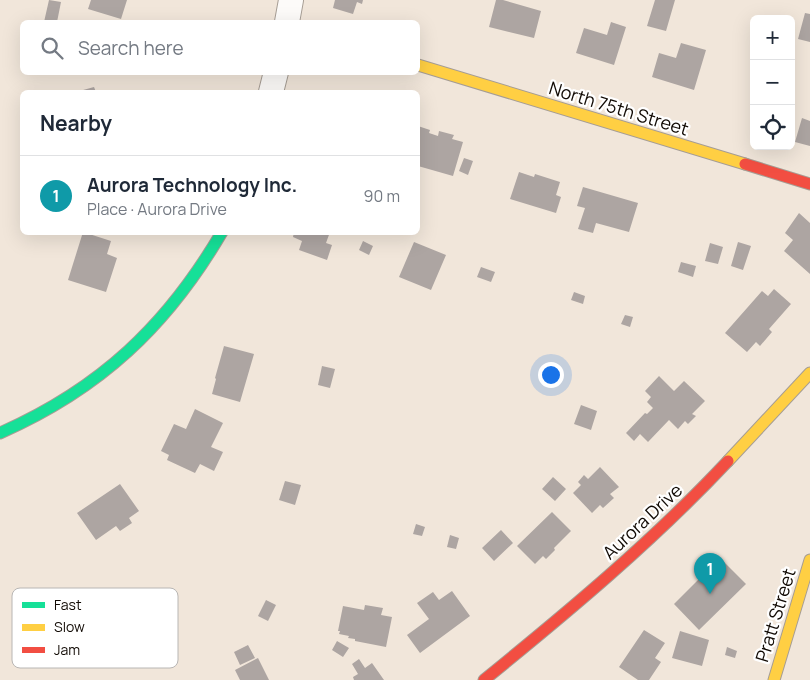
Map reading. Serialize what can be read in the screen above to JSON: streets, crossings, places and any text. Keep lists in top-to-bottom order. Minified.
{"streets":{"street":["North 75th Street","Aurora Drive","Pratt Street"]},"legend":["Fast","Slow","Jam"],"page":{"map_buttons":["+","−"],"search":"Search here","heading":"Nearby","list":[{"mark":"1","name":"Aurora Technology Inc.","note":"Place · Aurora Drive","value":"90 m"}],"pins":"1"}}
